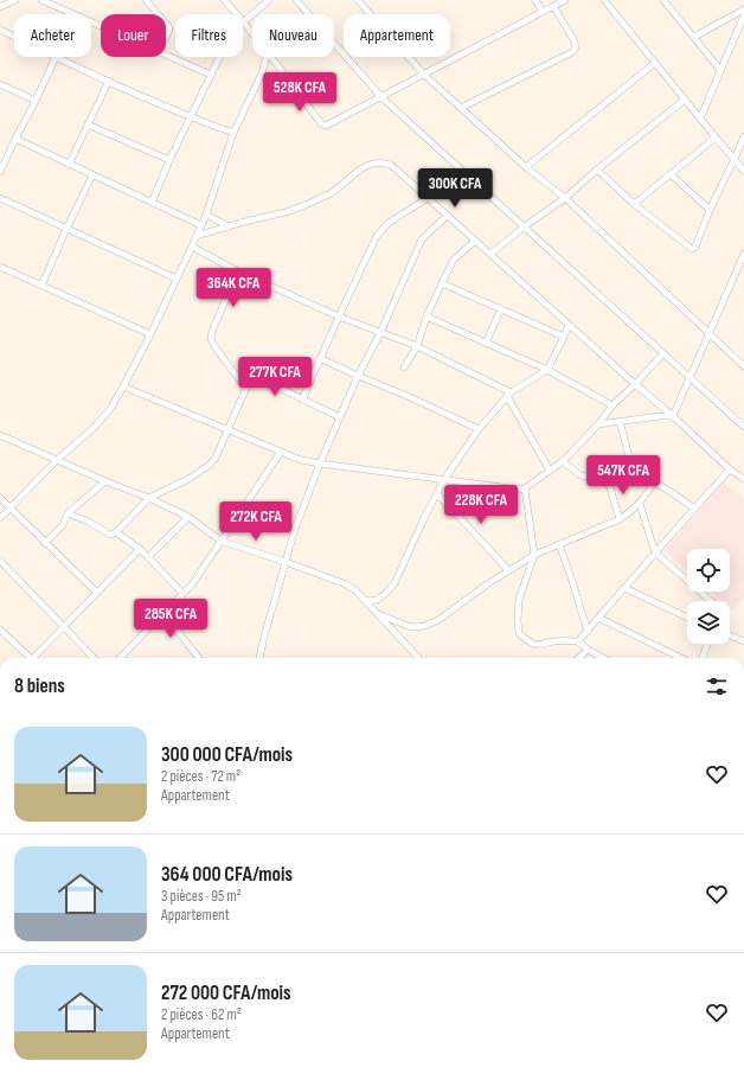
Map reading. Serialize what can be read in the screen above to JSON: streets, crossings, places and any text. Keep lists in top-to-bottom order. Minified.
{"page":{"chip":["Acheter","Louer","Filtres","Nouveau","Appartement"],"price":["528K CFA","300K CFA","364K CFA","277K CFA","547K CFA","228K CFA","272K CFA","285K CFA"],"heading":"8 biens","list":[{"name":"300 000 CFA/mois","note":"2 pièces · 72 m² · Appartement"},{"name":"364 000 CFA/mois","note":"3 pièces · 95 m² · Appartement"},{"name":"272 000 CFA/mois","note":"2 pièces · 62 m² · Appartement"}]}}
